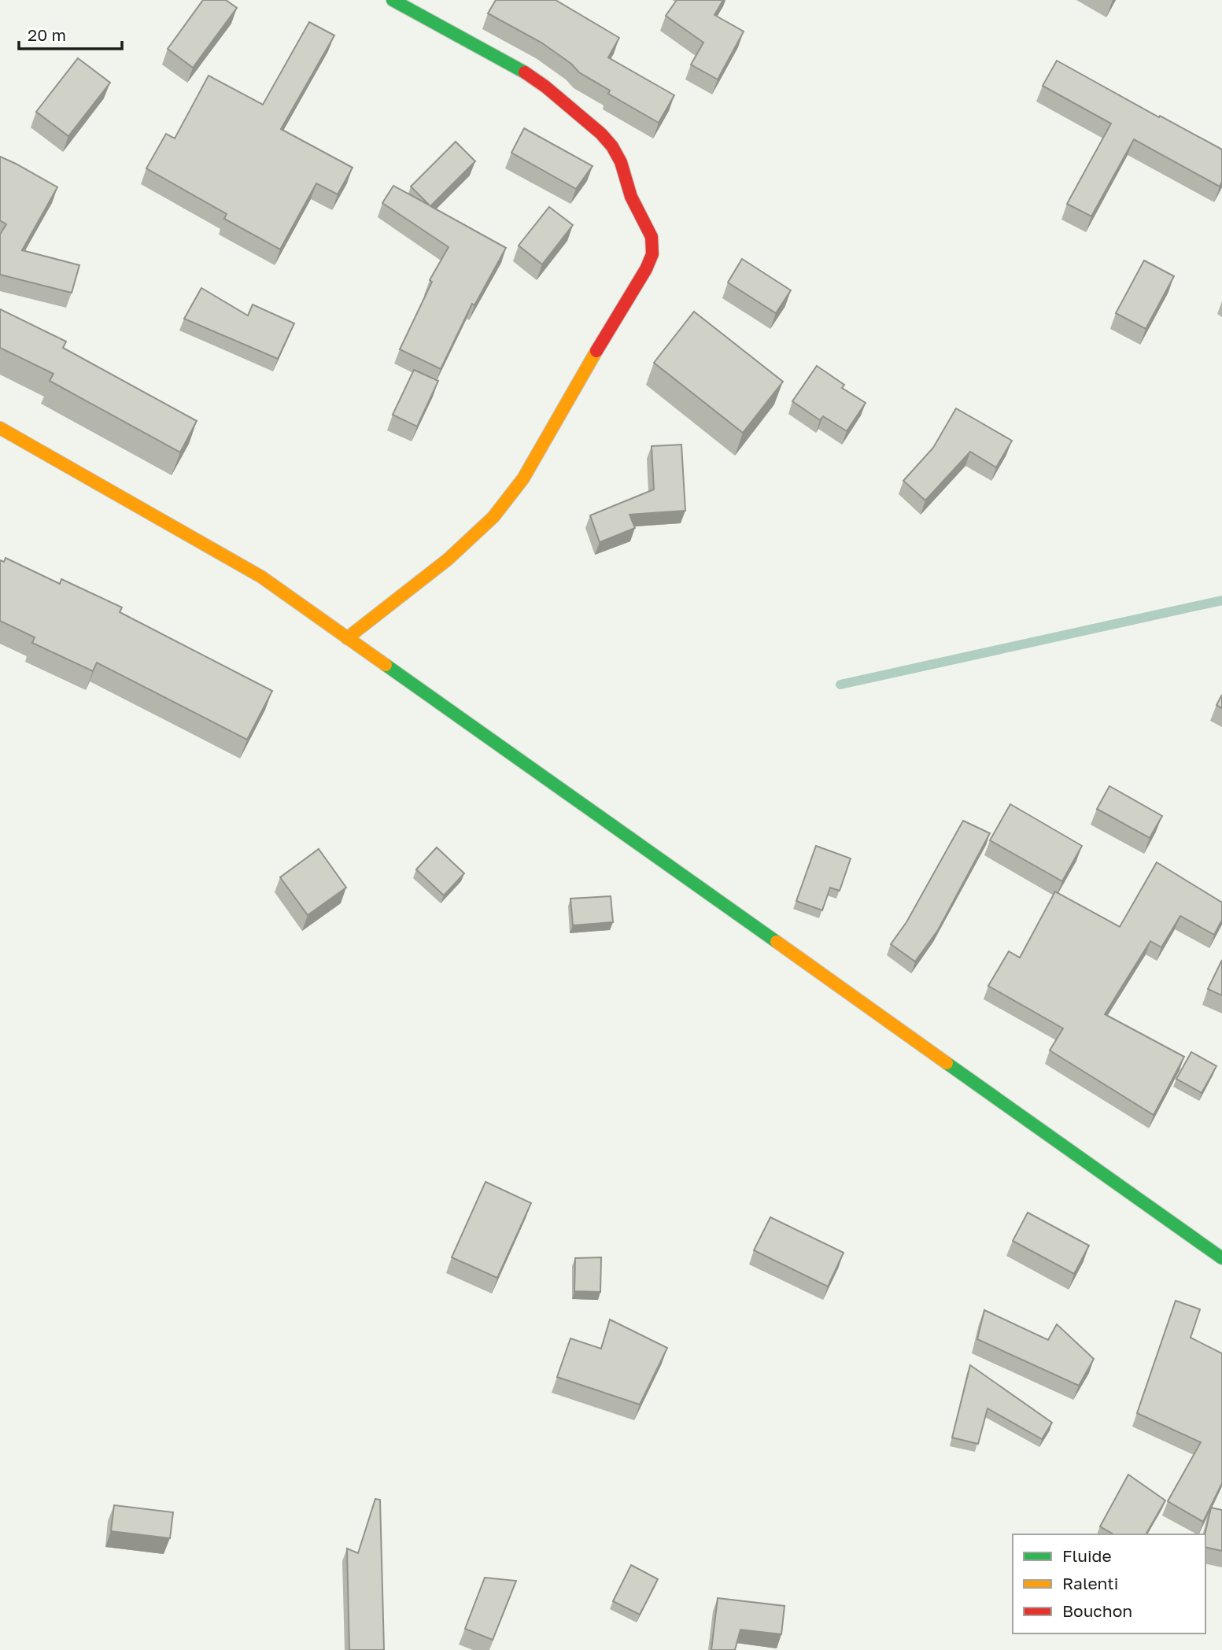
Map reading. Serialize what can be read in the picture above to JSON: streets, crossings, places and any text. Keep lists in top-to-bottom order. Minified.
{"legend":["Fluide","Ralenti","Bouchon"],"scale_bar":"20 m"}
